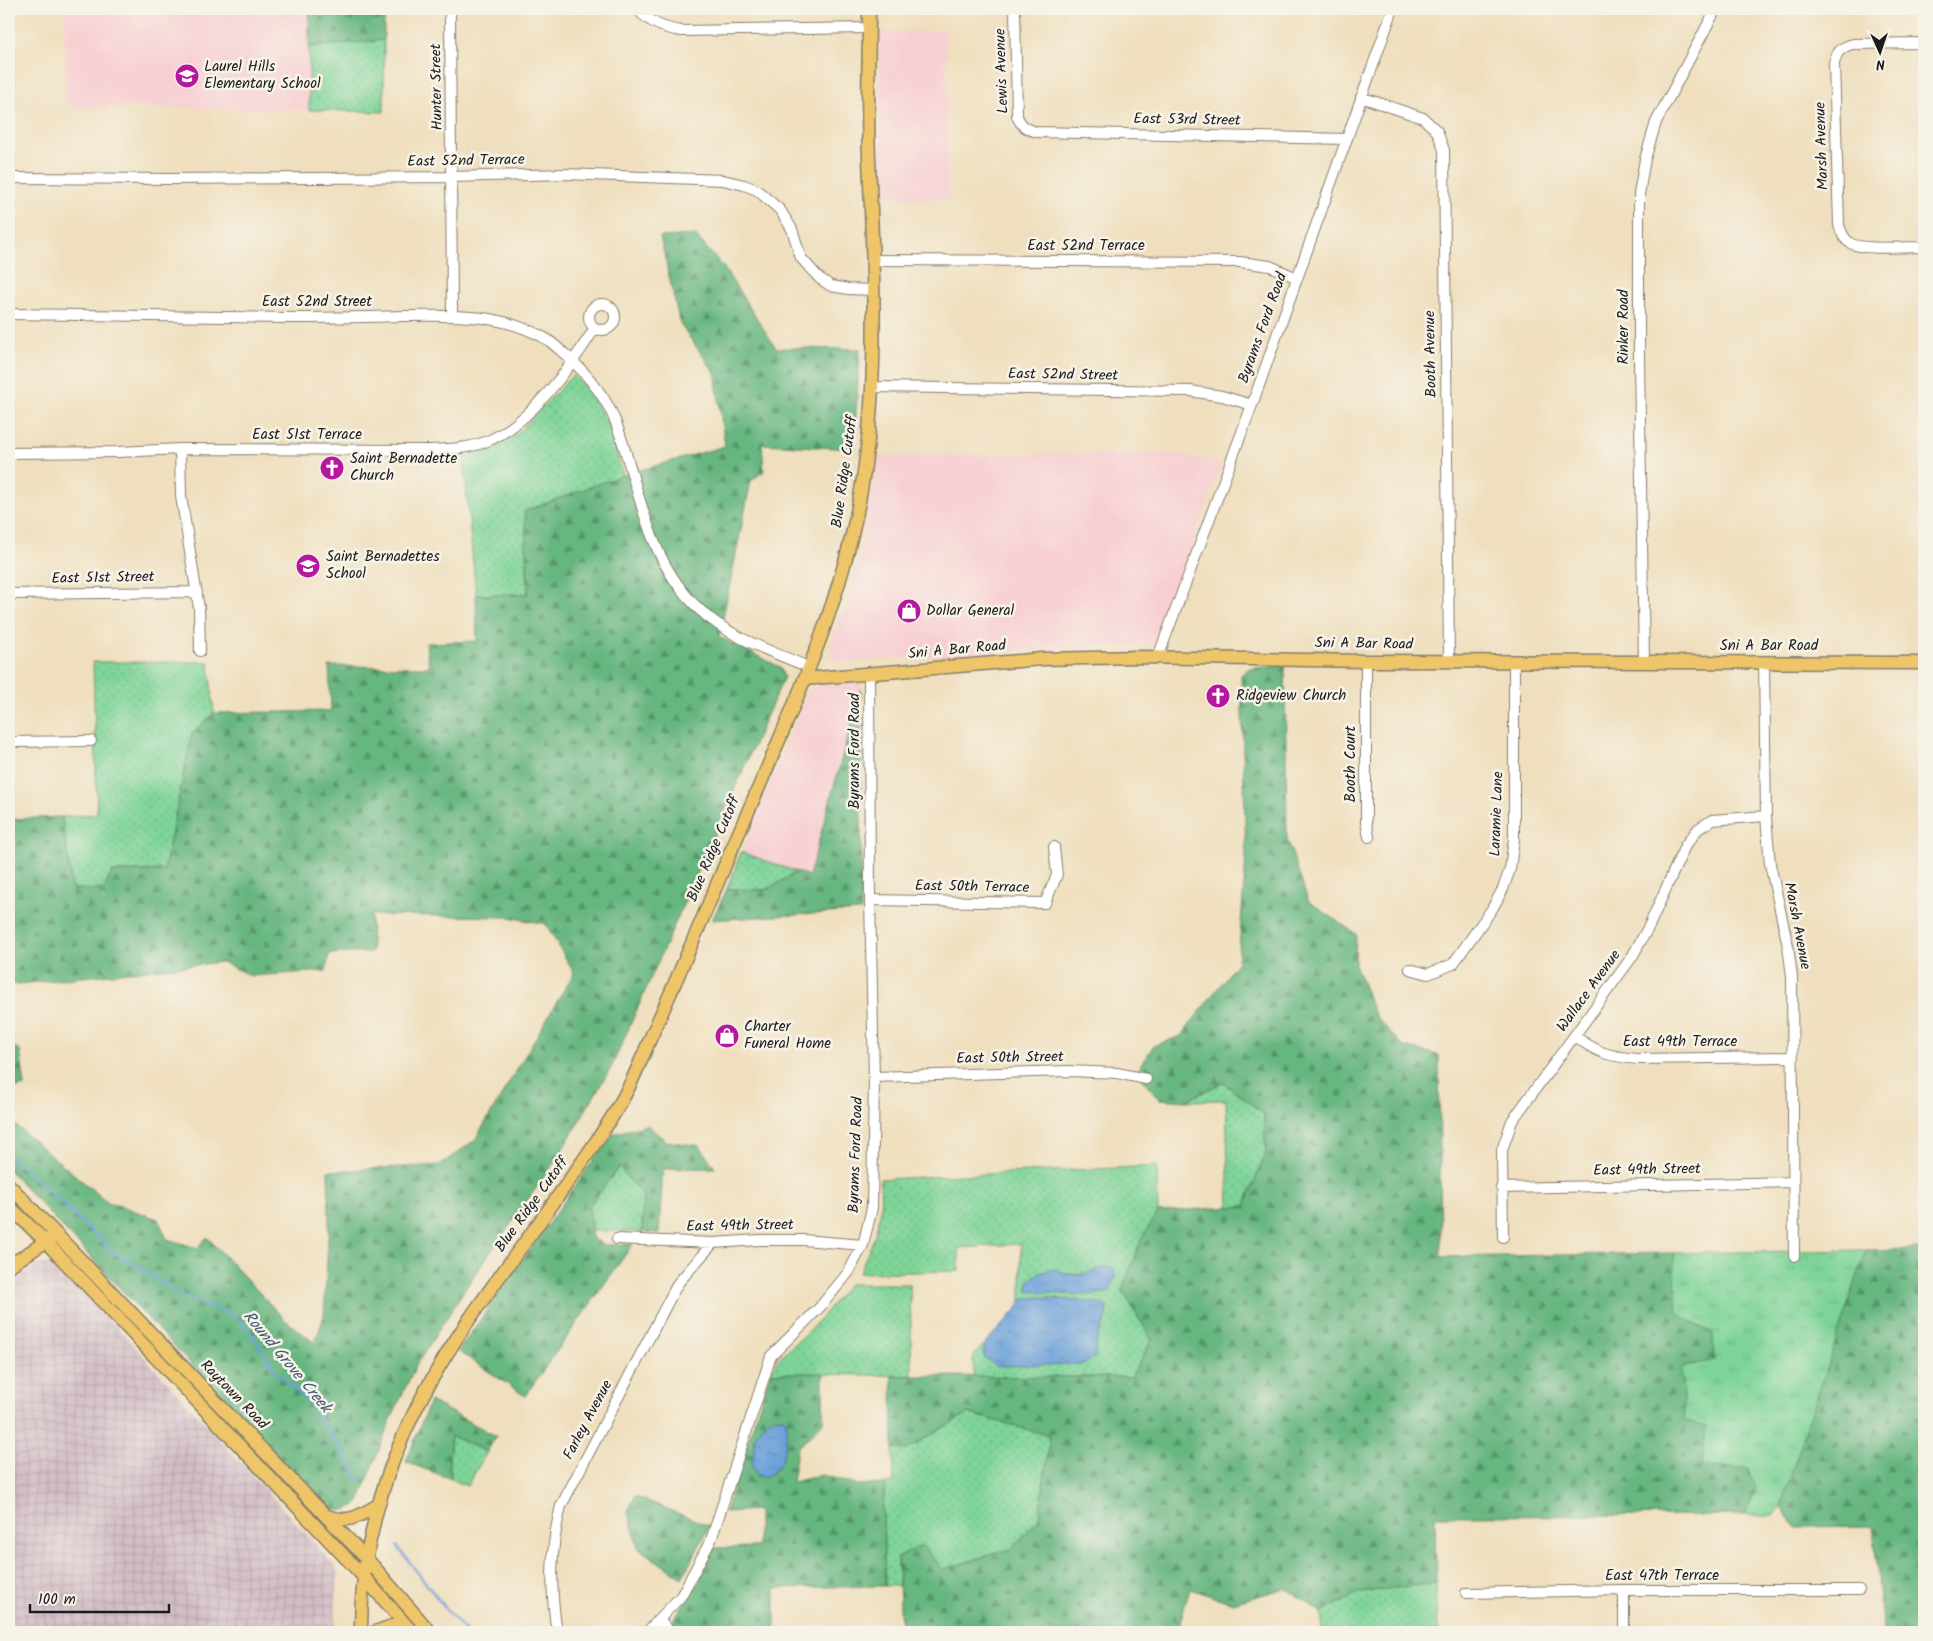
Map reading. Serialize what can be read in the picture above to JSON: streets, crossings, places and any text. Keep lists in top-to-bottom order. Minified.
{"streets":{"main road":["Blue Ridge Cutoff","Sni A Bar Road","Raytown Road"],"street":["Lewis Avenue","Hunter Street","East 53rd Street","Marsh Avenue","East 52nd Terrace","East 52nd Street","Rinker Road","Byrams Ford Road","Booth Avenue","East 51st Terrace","East 51st Street","Booth Court","Laramie Lane","East 50th Terrace","Wallace Avenue","East 49th Terrace","East 50th Street","East 49th Street","Farley Avenue","East 47th Terrace"]},"crossings":[["Lewis Avenue","East 53rd Street"],["Hunter Street","East 52nd Terrace"],["Hunter Street","East 52nd Street"],["East 53rd Street","Byrams Ford Road"],["Marsh Avenue","Sni A Bar Road"],["Marsh Avenue","Wallace Avenue"],["Marsh Avenue","East 49th Terrace"],["Marsh Avenue","East 49th Street"],["East 52nd Terrace","Byrams Ford Road"],["East 52nd Terrace","Blue Ridge Cutoff"],["East 52nd Street","Byrams Ford Road"],["East 52nd Street","East 51st Terrace"],["East 52nd Street","Blue Ridge Cutoff"],["East 52nd Street","Sni A Bar Road"],["Rinker Road","Sni A Bar Road"],["Byrams Ford Road","Booth Avenue"],["Byrams Ford Road","Sni A Bar Road"],["Byrams Ford Road","East 50th Terrace"],["Byrams Ford Road","East 50th Street"],["Byrams Ford Road","East 49th Street"],["Booth Avenue","Sni A Bar Road"],["East 51st Terrace","Sni A Bar Road"],["Blue Ridge Cutoff","Sni A Bar Road"],["Blue Ridge Cutoff","Raytown Road"],["Sni A Bar Road","Booth Court"],["Sni A Bar Road","Laramie Lane"],["Wallace Avenue","East 49th Terrace"],["Wallace Avenue","East 49th Street"],["East 49th Street","Farley Avenue"]],"water":["Round Grove Creek"],"places":{"school or university":["Laurel Hills Elementary School","Saint Bernadettes School"],"church":["Saint Bernadette Church","Ridgeview Church"],"shop":["Dollar General","Charter Funeral Home"]},"scale_bar":"100 m","north":"bottom"}
